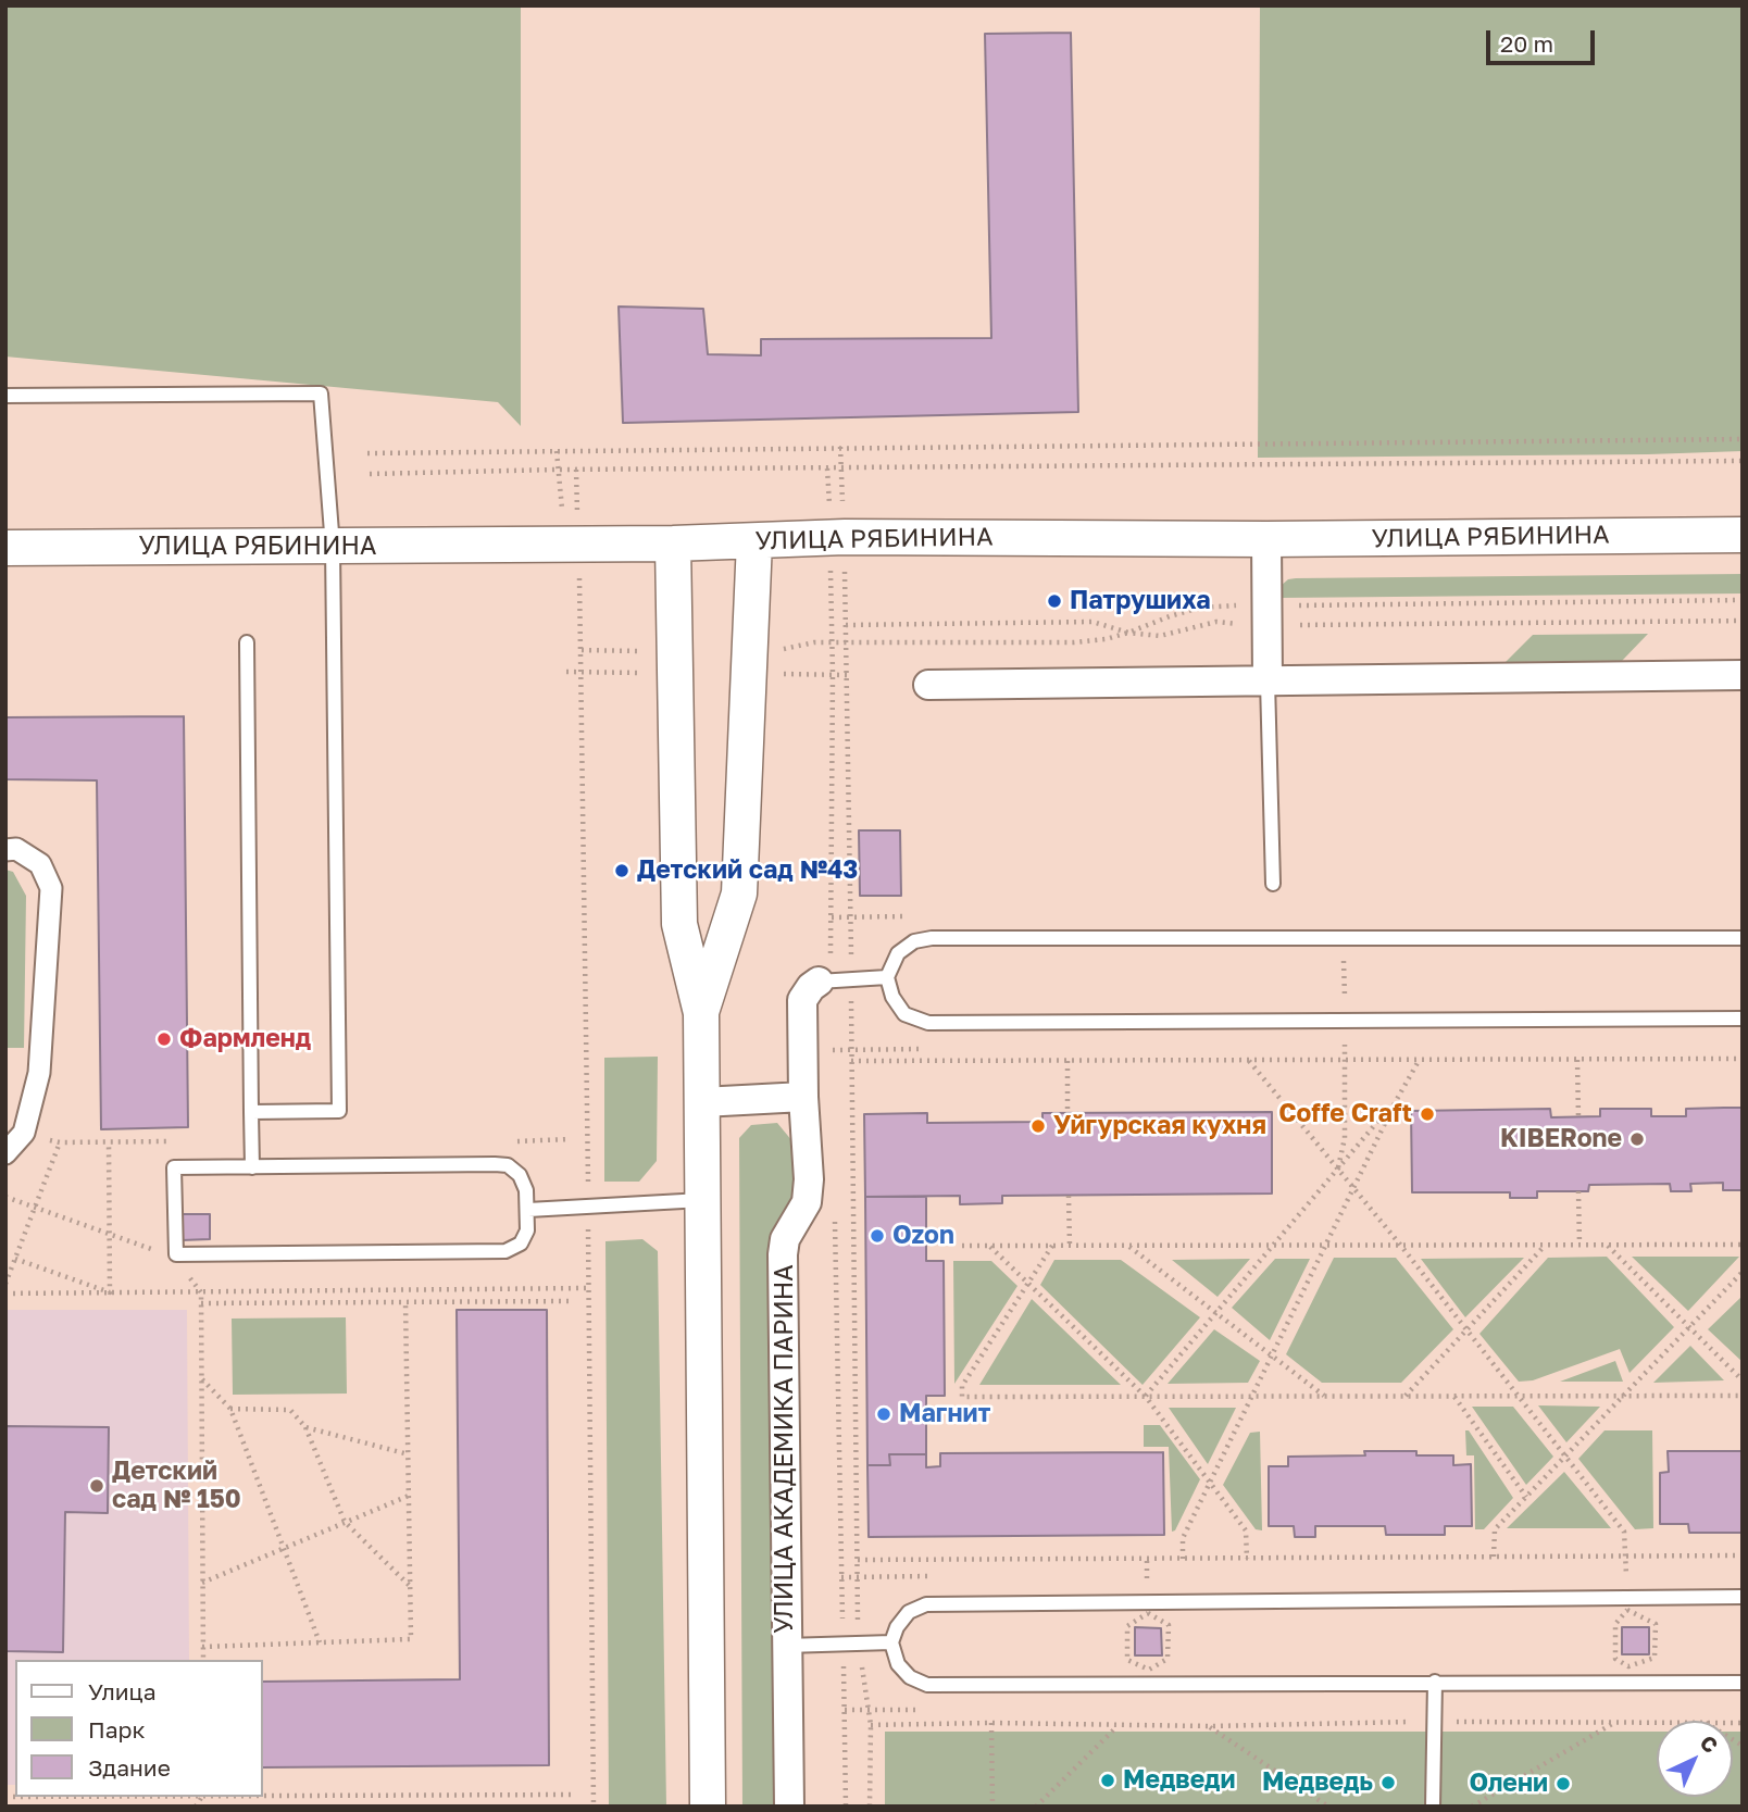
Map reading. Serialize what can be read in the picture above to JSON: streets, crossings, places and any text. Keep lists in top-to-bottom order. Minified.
{"streets":{"street":["УЛИЦА РЯБИНИНА","УЛИЦА АКАДЕМИКА ПАРИНА"]},"places":["Патрушиха","Детский сад №43","Фармленд","Coffe Craft","Уйгурская кухня","KIBERone","Ozon","Магнит","Детский сад № 150","Медведи","Медведь","Олени"],"legend":["Улица","Парк","Здание"],"scale_bar":"20 m","north":"top right"}
